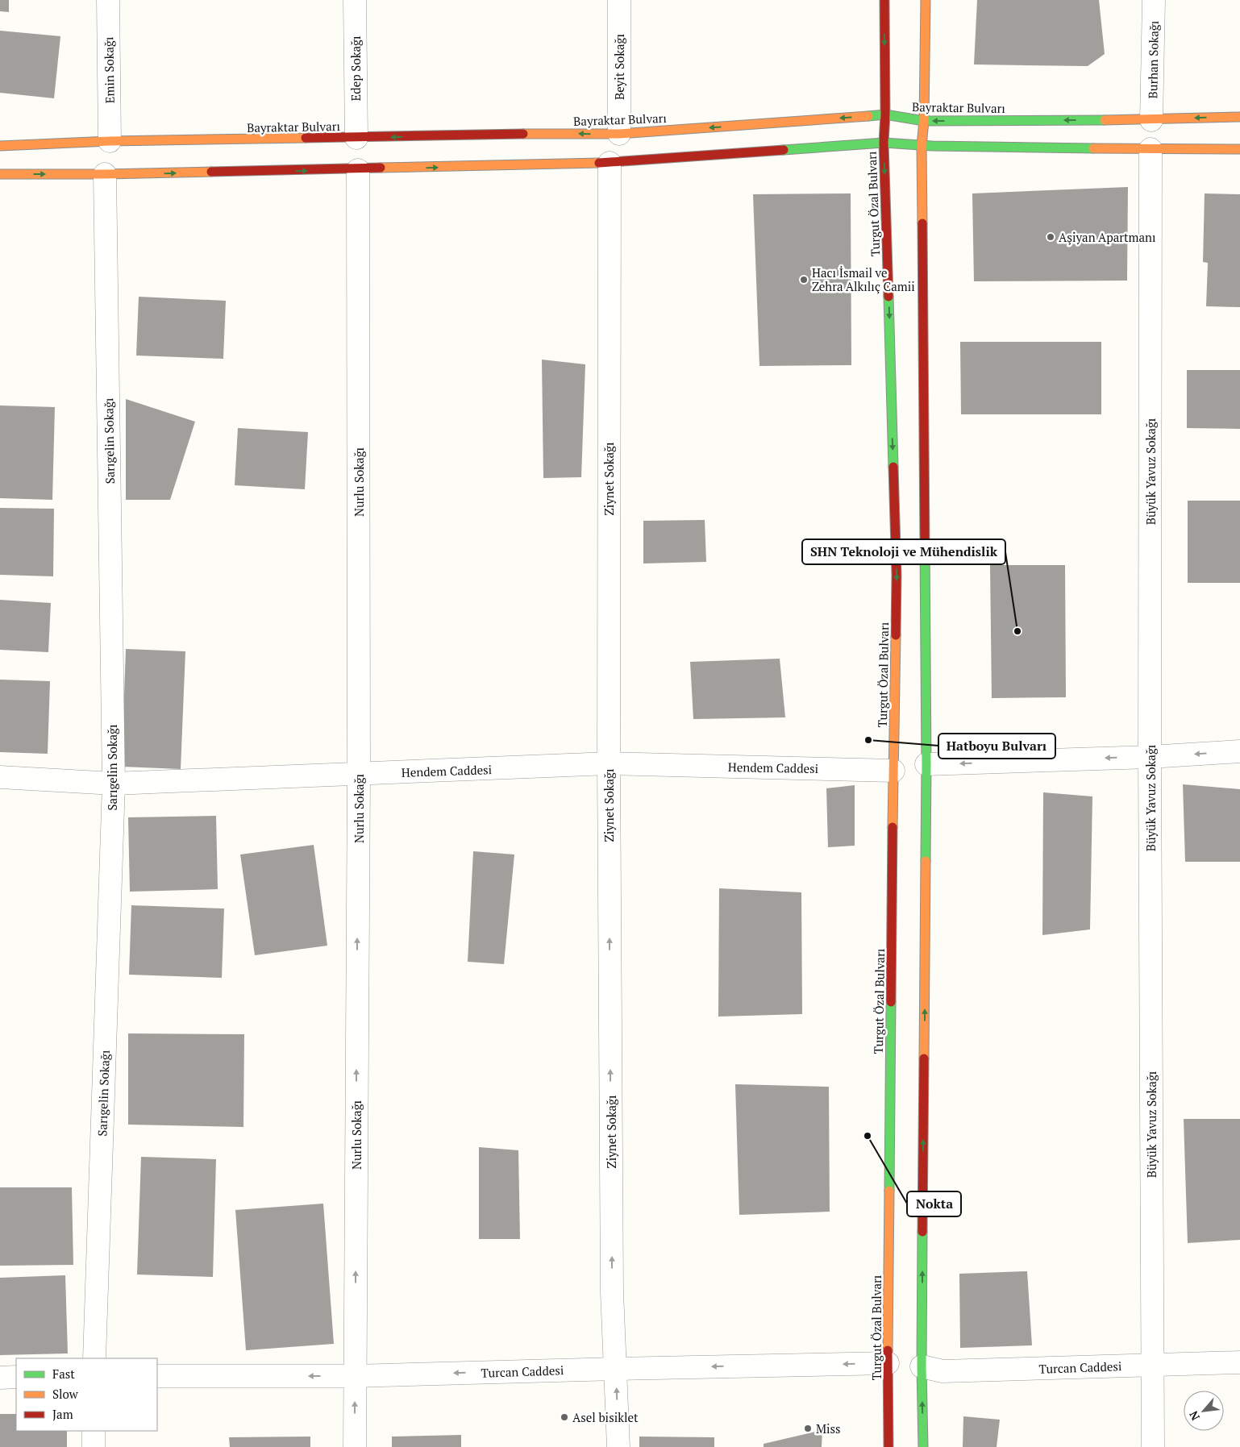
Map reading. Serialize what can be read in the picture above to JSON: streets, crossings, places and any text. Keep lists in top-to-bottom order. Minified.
{"streets":{"main road":["Bayraktar Bulvarı","Turgut Özal Bulvarı"],"street":["Burhan Sokağı","Beyit Sokağı","Edep Sokağı","Emin Sokağı","Sarıgelin Sokağı","Büyük Yavuz Sokağı","Ziynet Sokağı","Nurlu Sokağı","Hendem Caddesi","Turcan Caddesi"]},"crossings":[["Burhan Sokağı","Bayraktar Bulvarı"],["Beyit Sokağı","Bayraktar Bulvarı"],["Edep Sokağı","Bayraktar Bulvarı"],["Emin Sokağı","Bayraktar Bulvarı"],["Bayraktar Bulvarı","Turgut Özal Bulvarı"],["Turgut Özal Bulvarı","Hendem Caddesi"],["Turgut Özal Bulvarı","Turcan Caddesi"],["Sarıgelin Sokağı","Hendem Caddesi"],["Büyük Yavuz Sokağı","Turcan Caddesi"],["Ziynet Sokağı","Hendem Caddesi"],["Ziynet Sokağı","Turcan Caddesi"],["Nurlu Sokağı","Hendem Caddesi"],["Nurlu Sokağı","Turcan Caddesi"]],"one_way":["Ziynet Sokağı","Nurlu Sokağı","Turcan Caddesi"],"places":["Aşiyan Apartmanı","Hacı İsmail ve Zehra Alkılıç Camii","SHN Teknoloji ve Mühendislik","Hatboyu Bulvarı","Nokta","Asel bisiklet","Miss"],"legend":["Fast","Slow","Jam"],"north":"bottom left"}
